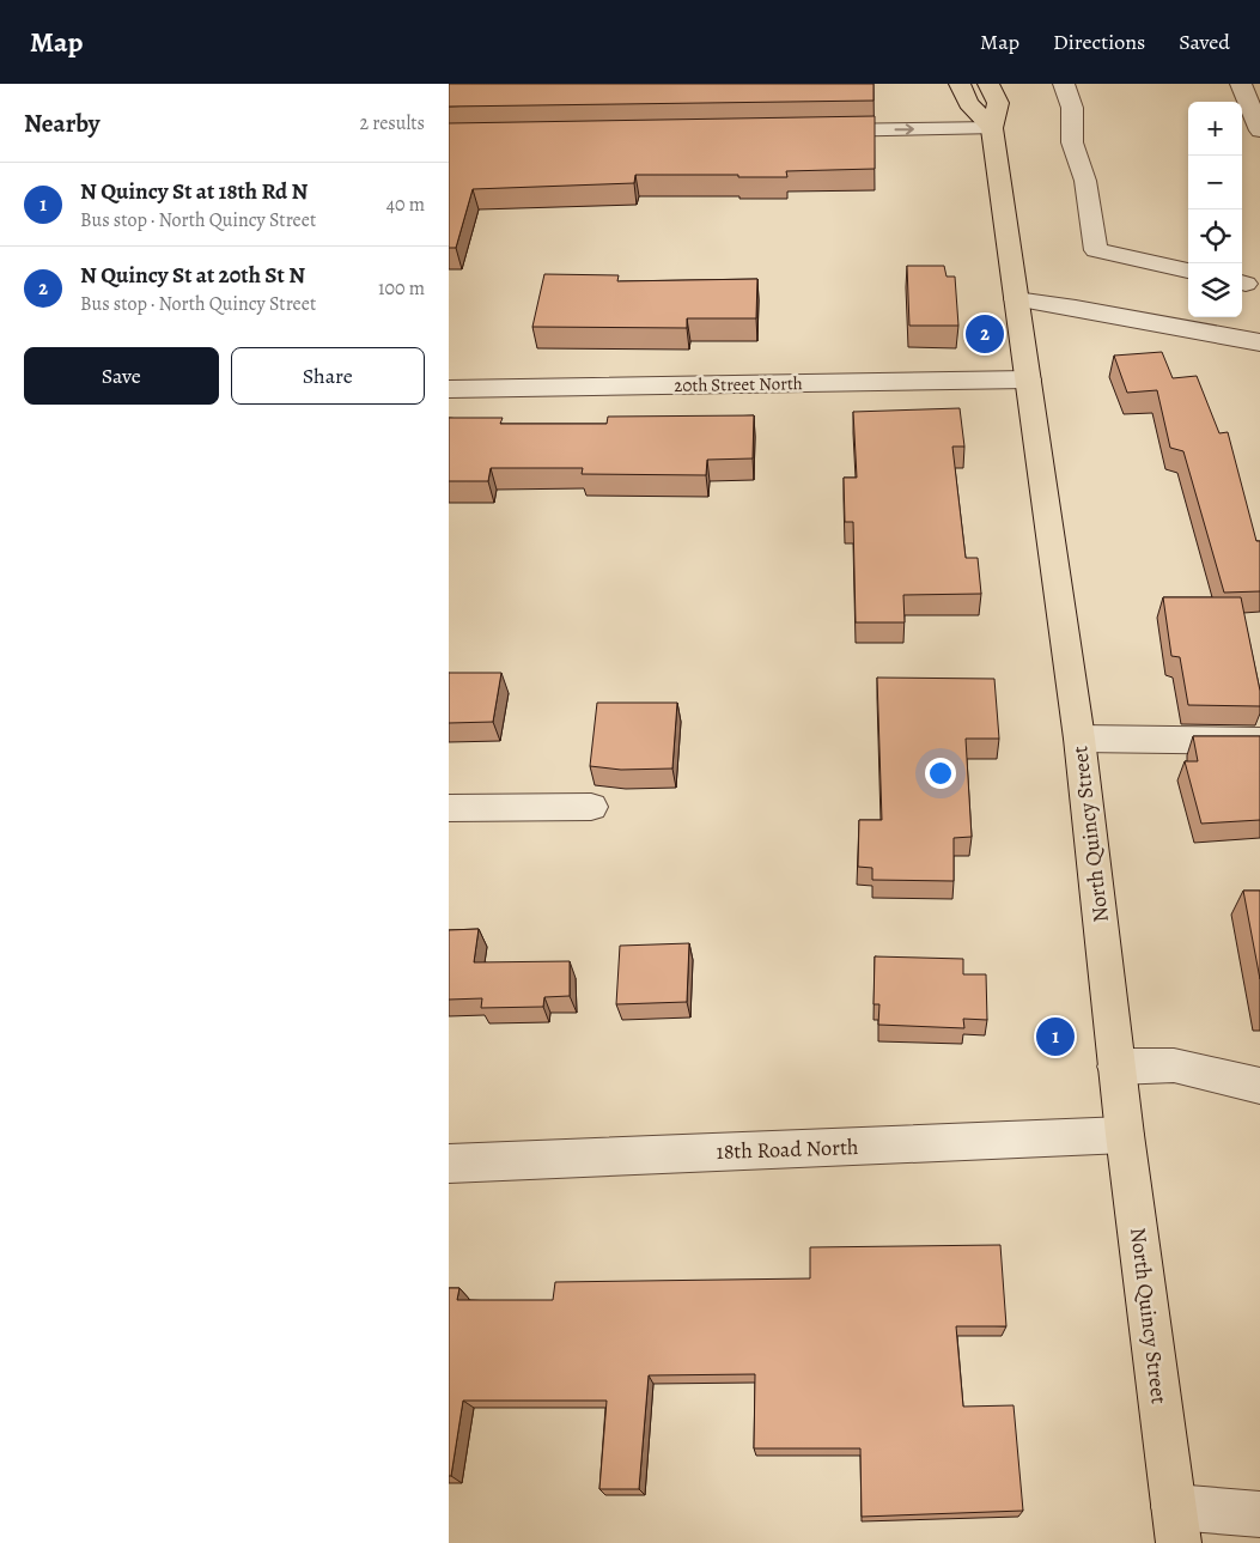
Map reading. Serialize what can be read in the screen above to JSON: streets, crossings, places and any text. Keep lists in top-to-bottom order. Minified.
{"streets":{"main road":["North Quincy Street"],"street":["20th Street North","18th Road North"]},"crossings":[["20th Street North","North Quincy Street"],["North Quincy Street","18th Road North"]],"page":{"header":"Map","nav":["Map","Directions","Saved"],"heading":["Nearby","2 results"],"map_buttons":["+","−"],"list":[{"mark":"1","name":"N Quincy St at 18th Rd N","note":"Bus stop · North Quincy Street","value":"40 m"},{"mark":"2","name":"N Quincy St at 20th St N","note":"Bus stop · North Quincy Street","value":"100 m"}],"pins":["2","1"],"buttons":["Save","Share"]}}
